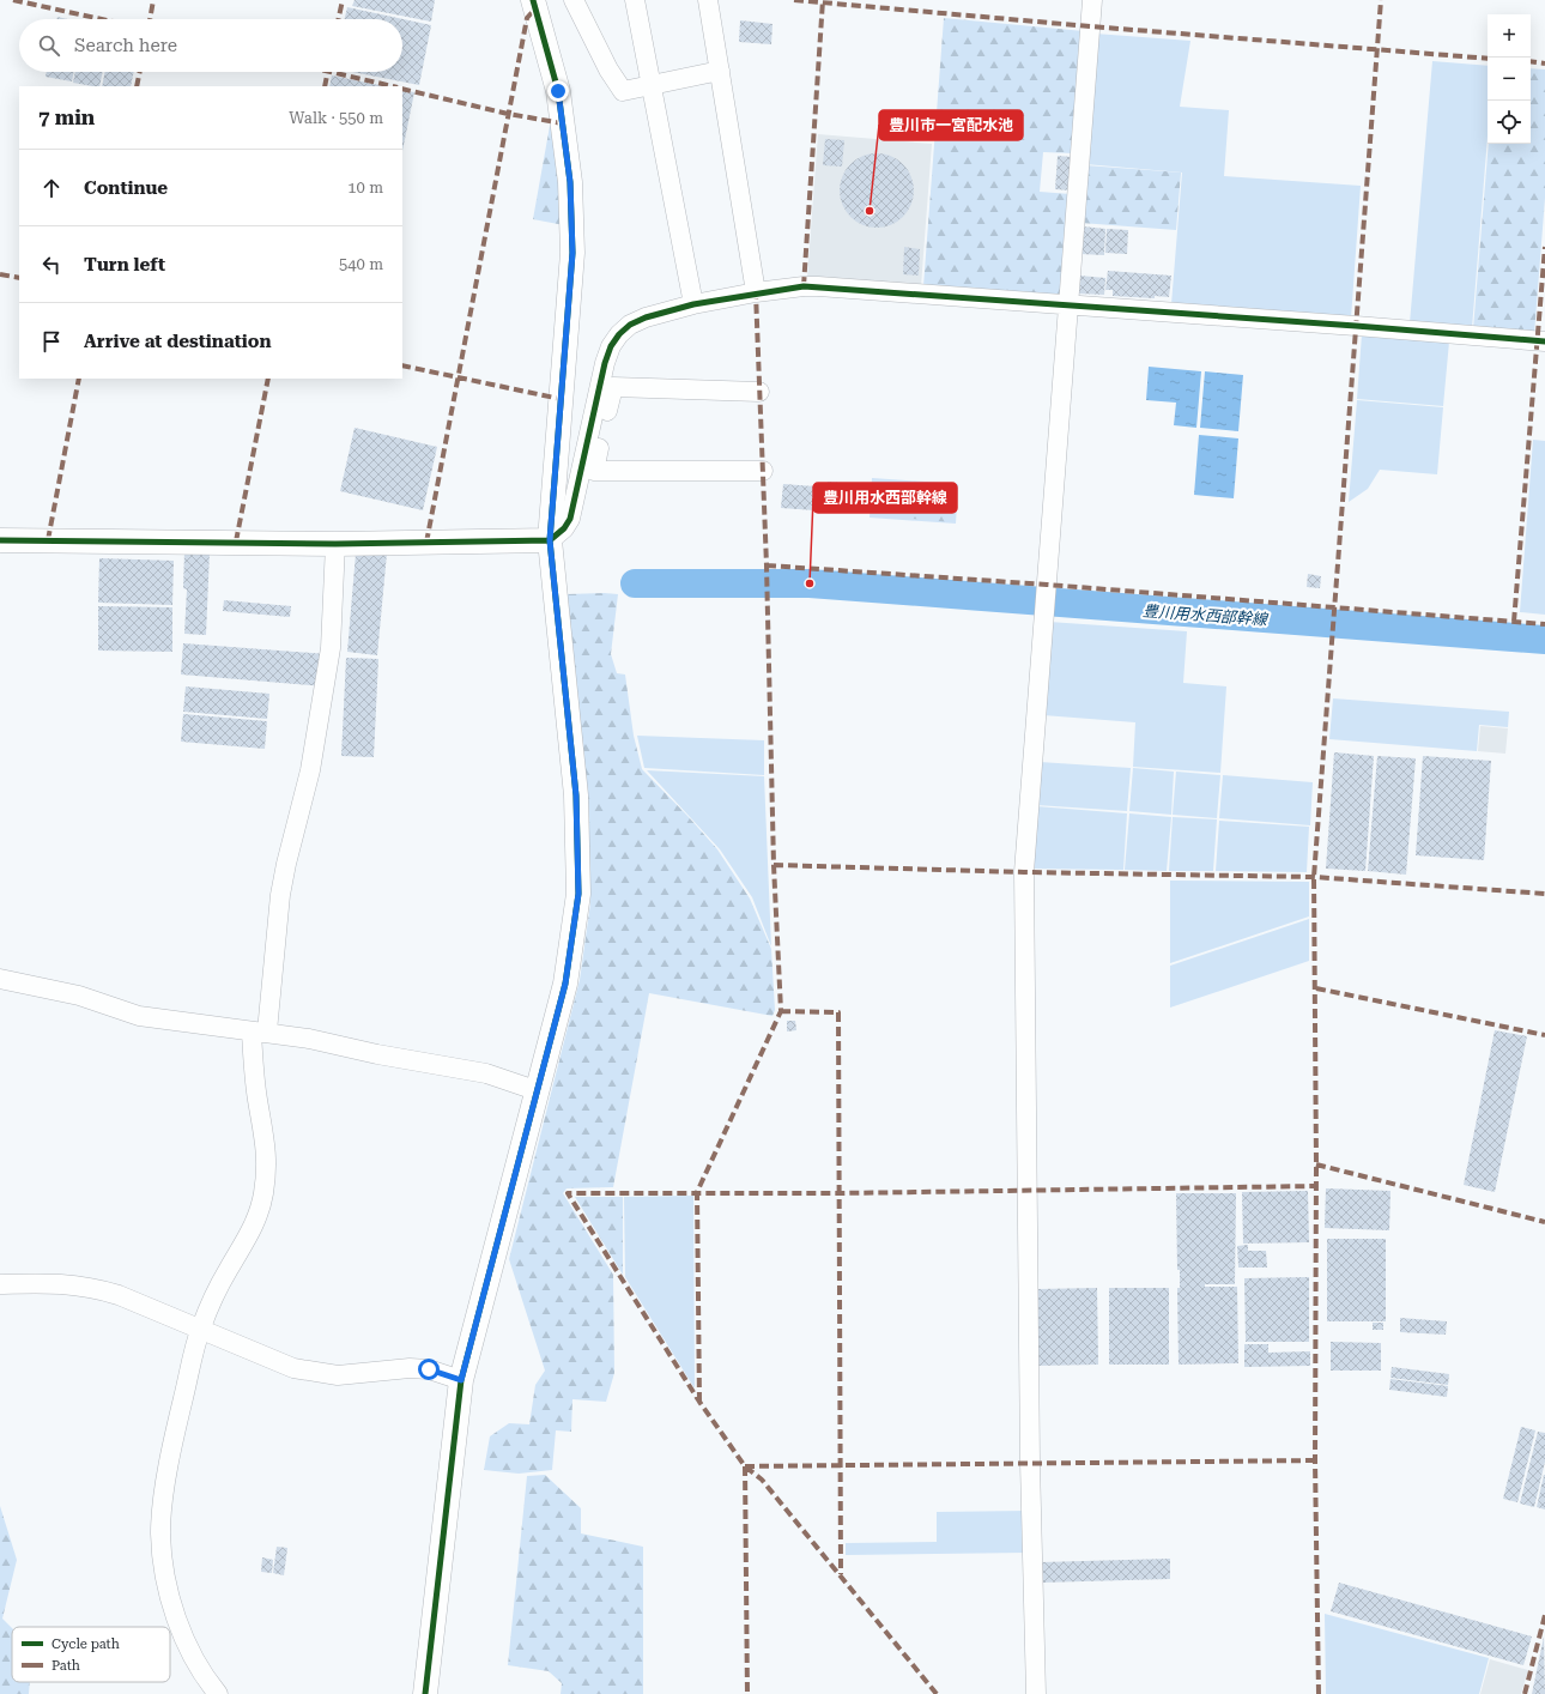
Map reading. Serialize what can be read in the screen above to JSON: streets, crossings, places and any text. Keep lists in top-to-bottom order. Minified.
{"water":["豊川用水西部幹線"],"places":["豊川市一宮配水池","豊川用水西部幹線"],"legend":["Cycle path","Path"],"page":{"map_buttons":["+","−"],"search":"Search here","heading":["7 min","Walk · 550 m"],"list":[["Continue","10 m"],["Turn left","540 m"],"Arrive at destination"]}}
